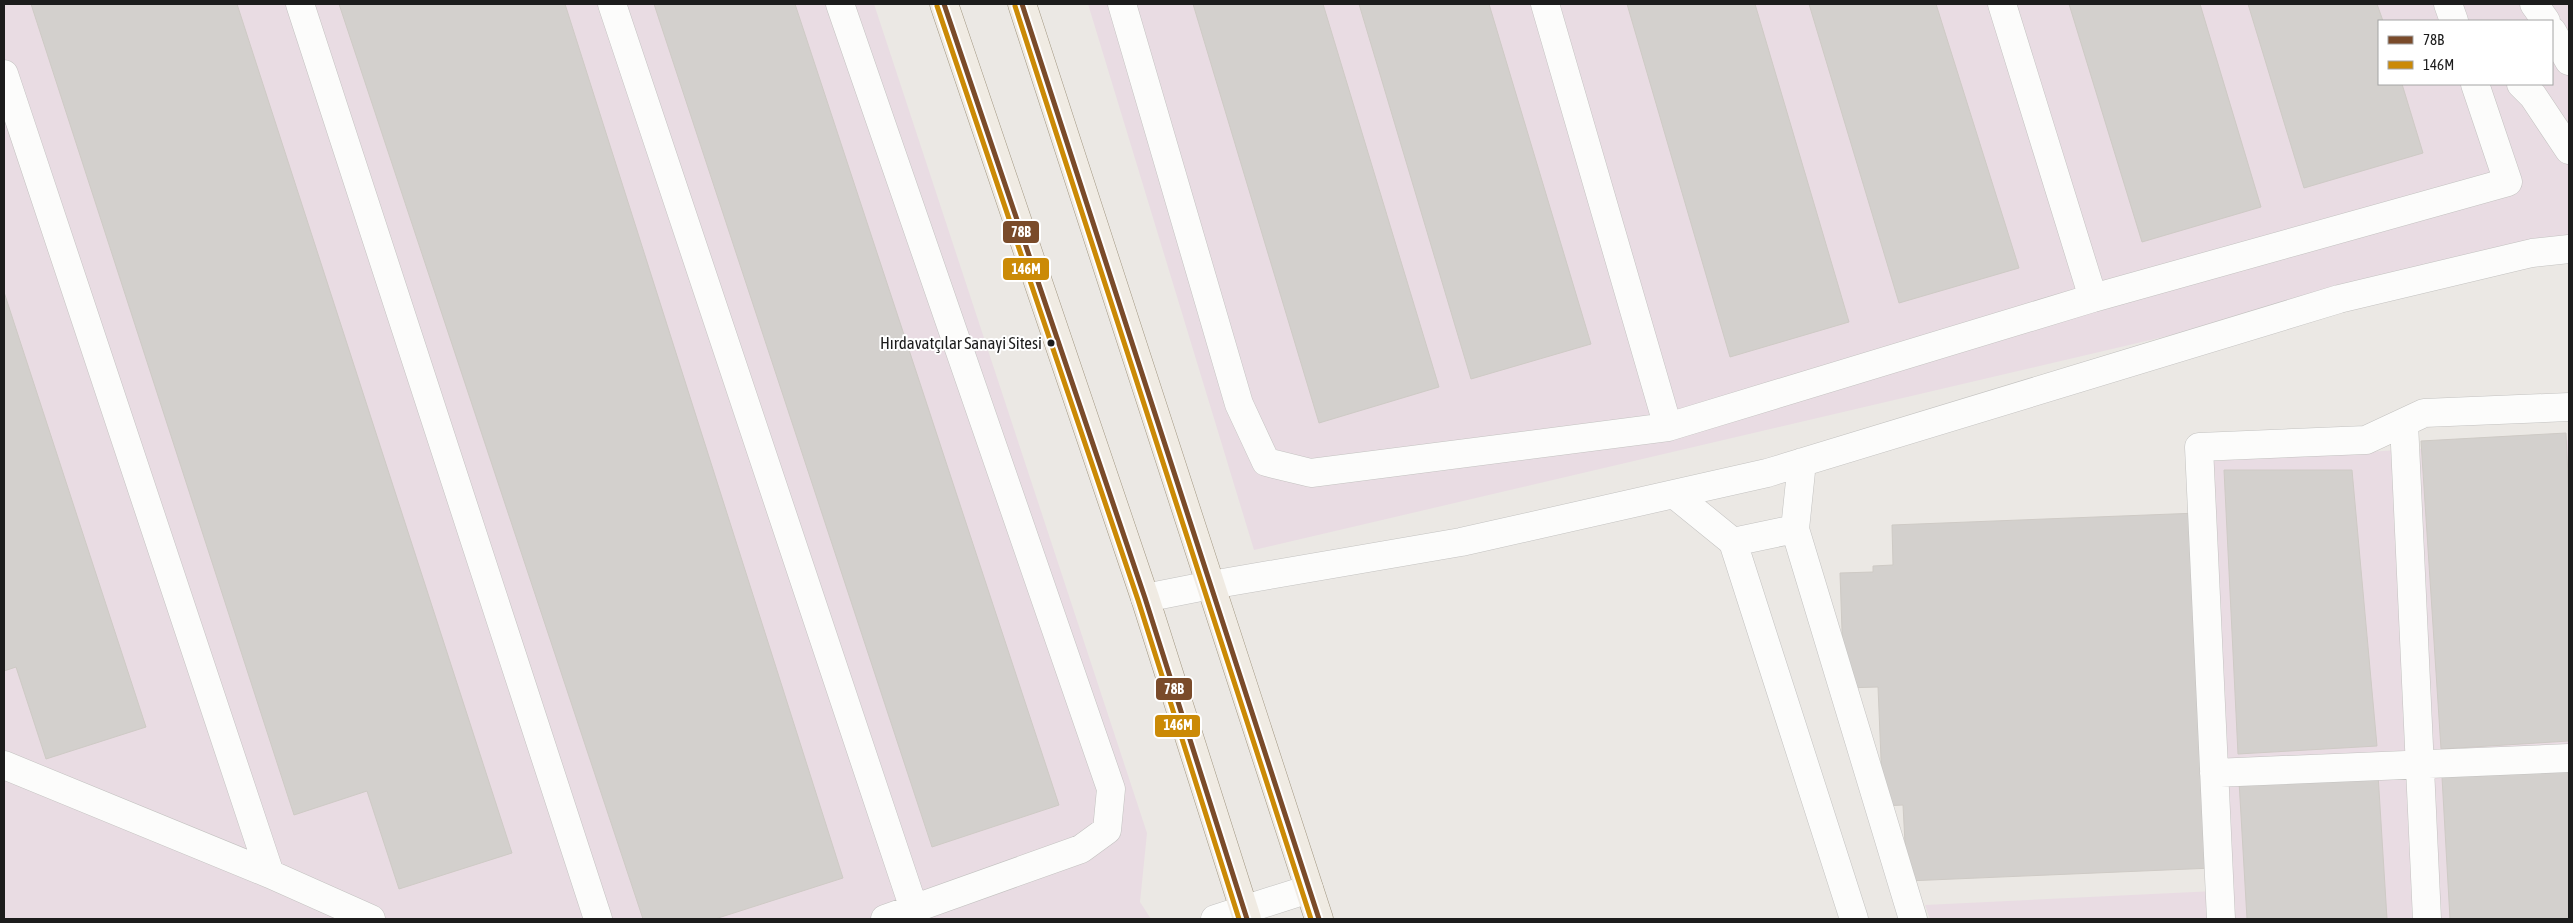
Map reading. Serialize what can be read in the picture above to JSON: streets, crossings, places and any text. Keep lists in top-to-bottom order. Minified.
{"places":["Hırdavatçılar Sanayi Sitesi"],"lines":["transit line 78B","transit line 146M"],"legend":["78B","146M"]}
